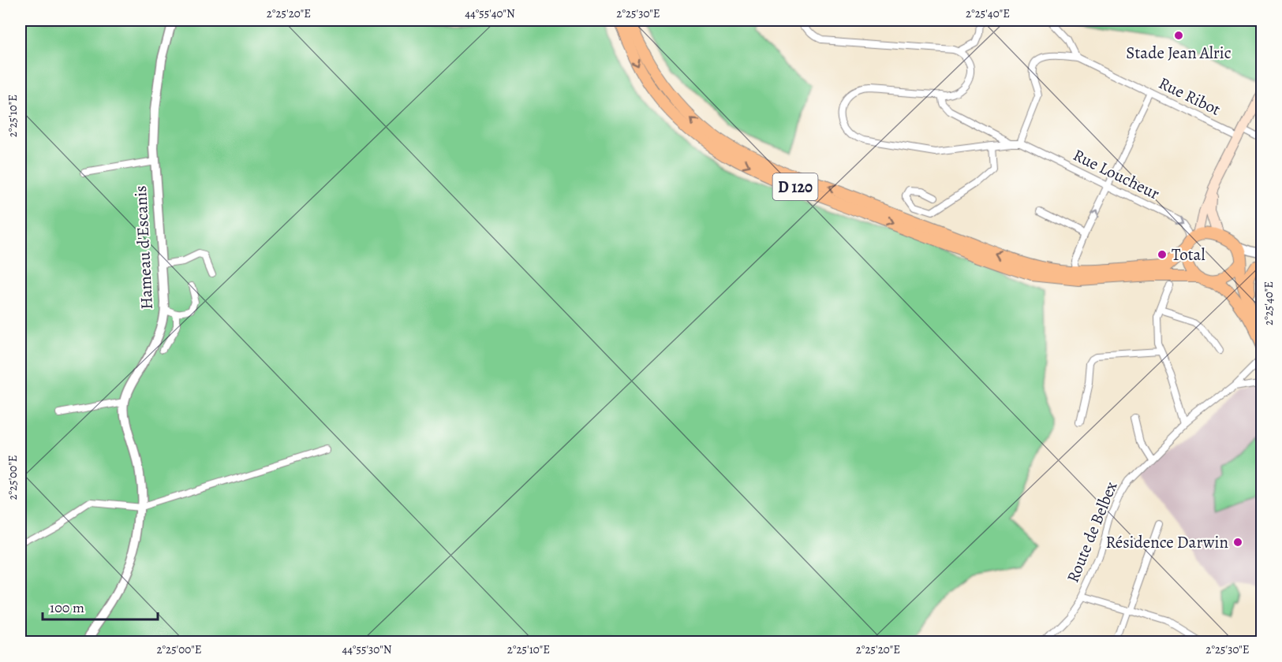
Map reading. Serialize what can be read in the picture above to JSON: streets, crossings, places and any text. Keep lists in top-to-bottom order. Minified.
{"streets":{"main road":["D 120"],"street":["Rue Ribot","Rue Loucheur","Hameau d'Escanis","Route de Belbex"]},"crossings":[["Rue Loucheur","D 120"]],"one_way":["Rue Loucheur"],"places":["Stade Jean Alric","Total","Résidence Darwin"],"scale_bar":"100 m","coordinates":["2°25'20\"E","44°55'40\"N","2°25'30\"E","2°25'40\"E","2°25'10\"E","2°25'00\"E","44°55'30\"N"]}
